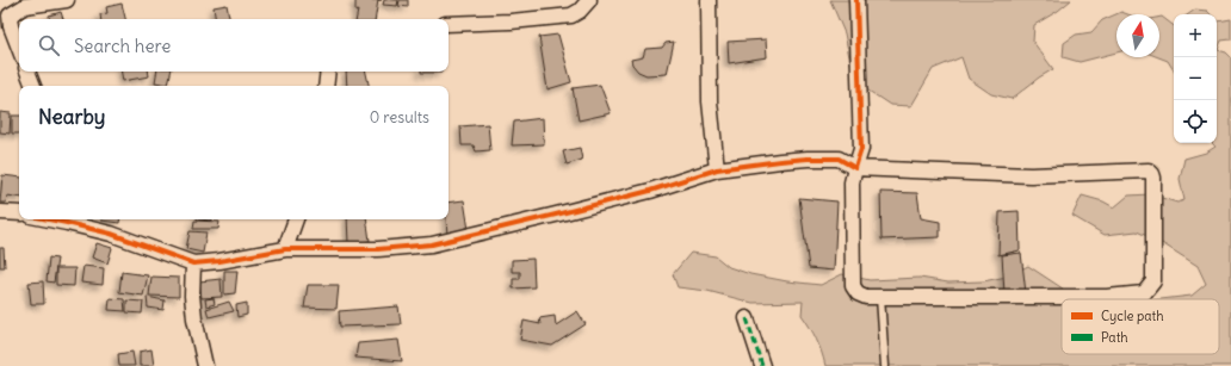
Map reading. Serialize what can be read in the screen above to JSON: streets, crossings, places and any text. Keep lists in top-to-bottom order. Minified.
{"legend":["Cycle path","Path"],"north":"top","page":{"map_buttons":["+","−"],"search":"Search here","heading":["Nearby","0 results"]}}
